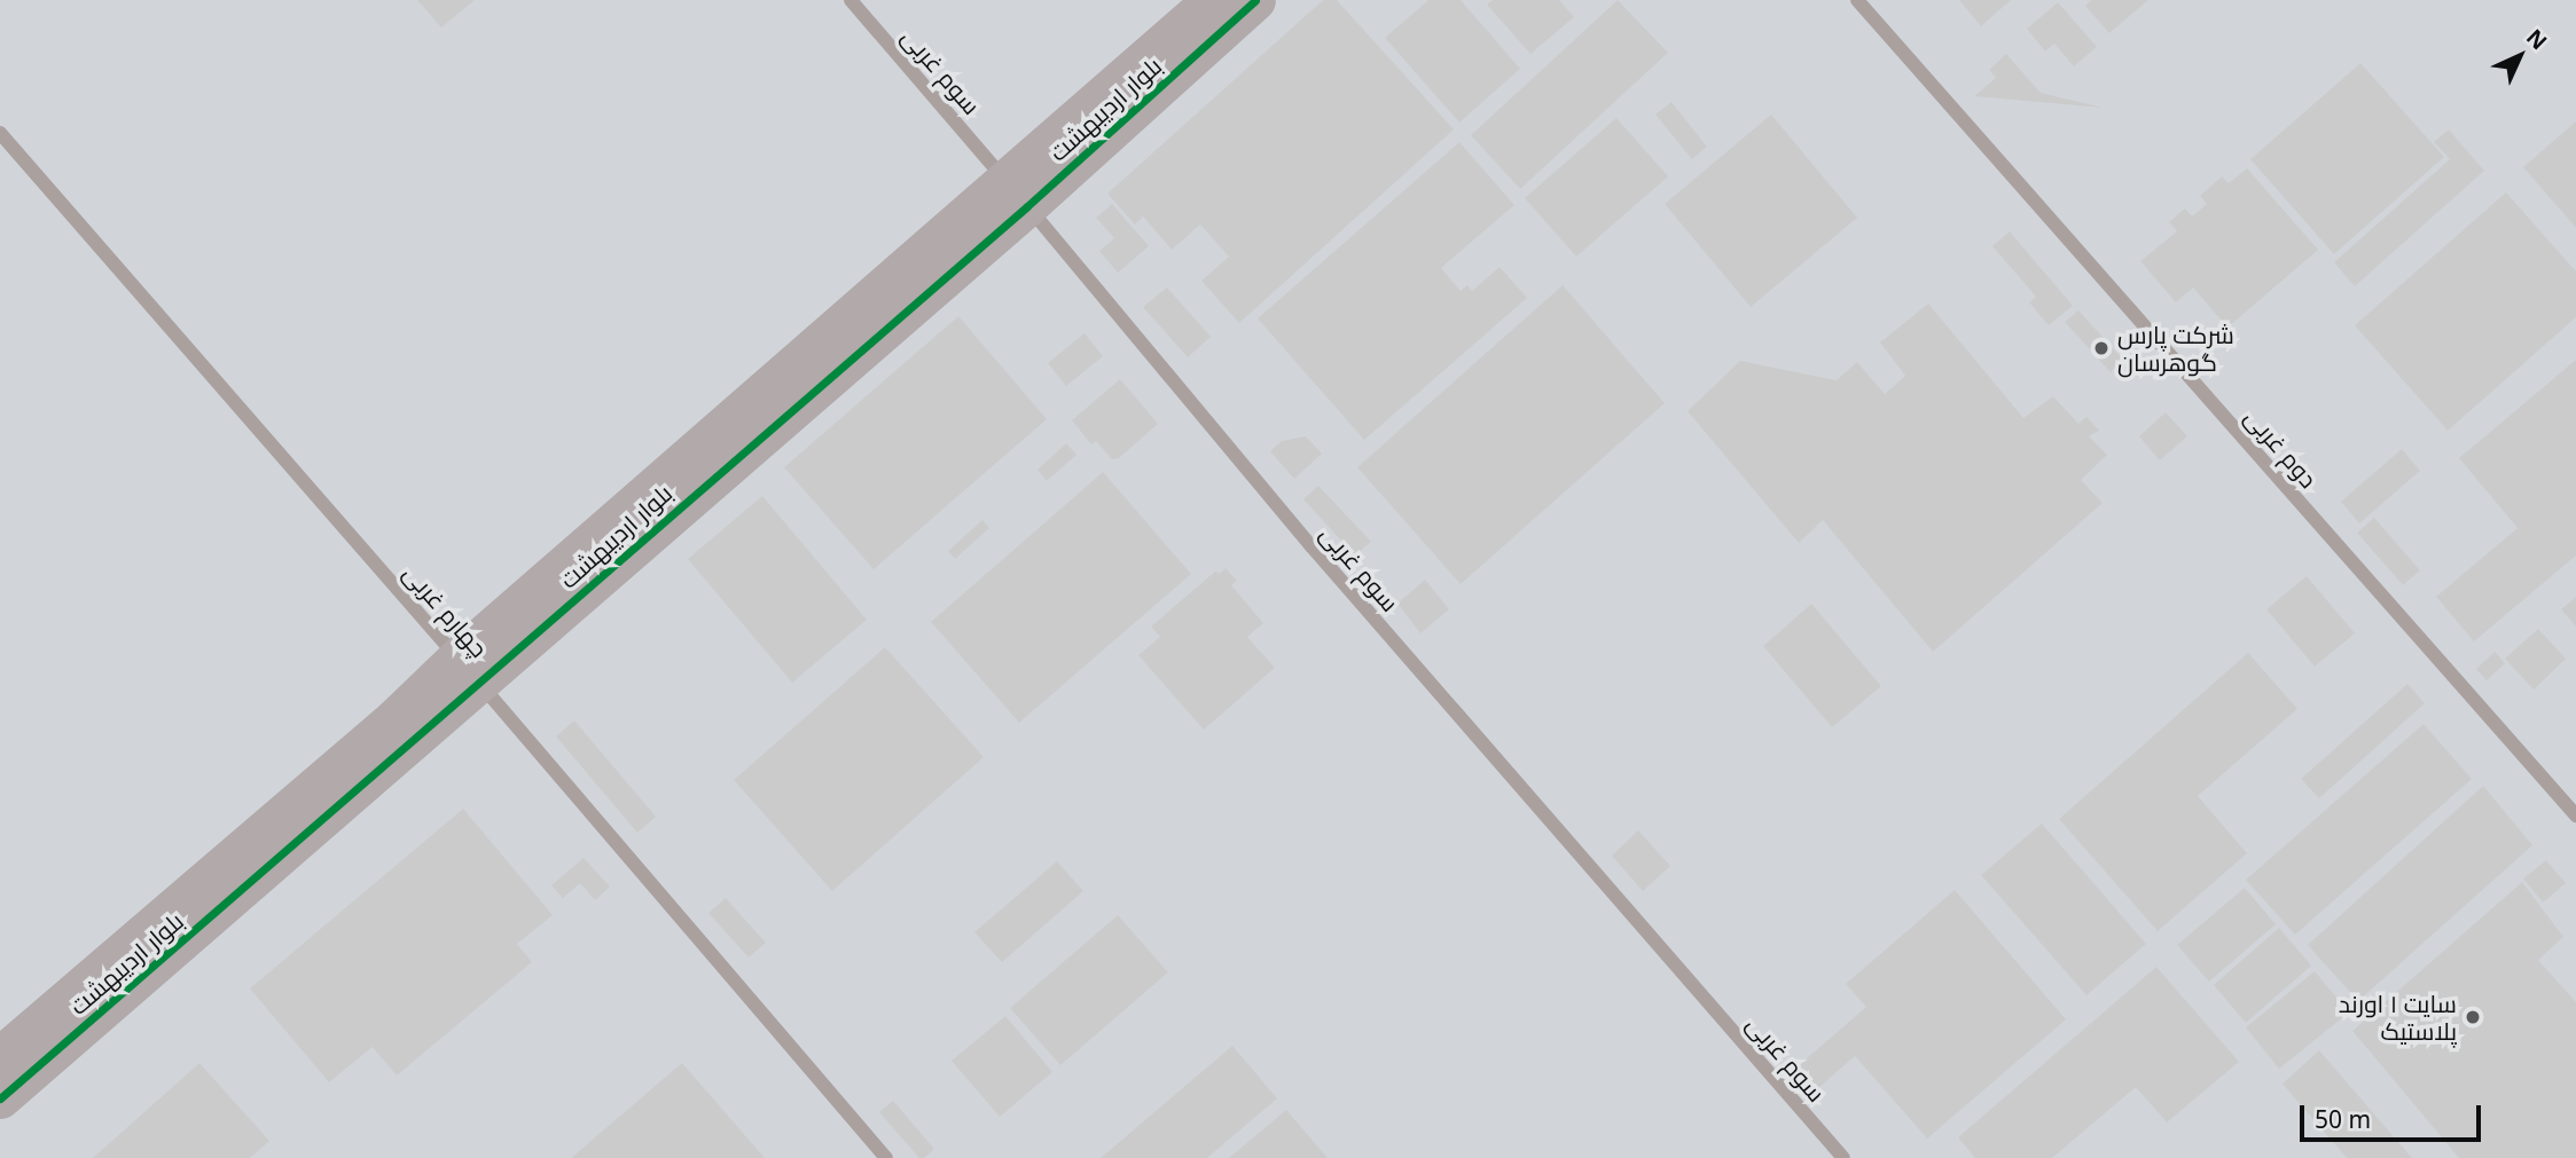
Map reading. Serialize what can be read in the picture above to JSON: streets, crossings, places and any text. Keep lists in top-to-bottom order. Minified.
{"streets":{"street":["بلوار اردیبهشت"],"lane":["سوم غربی","دوم غربی","چهارم غربی"]},"crossings":[["سوم غربی","بلوار اردیبهشت"],["بلوار اردیبهشت","چهارم غربی"]],"places":["شرکت پارس گوهرسان","سایت ۱ اورند پلاستیک"],"scale_bar":"50 m","north":"top right"}
